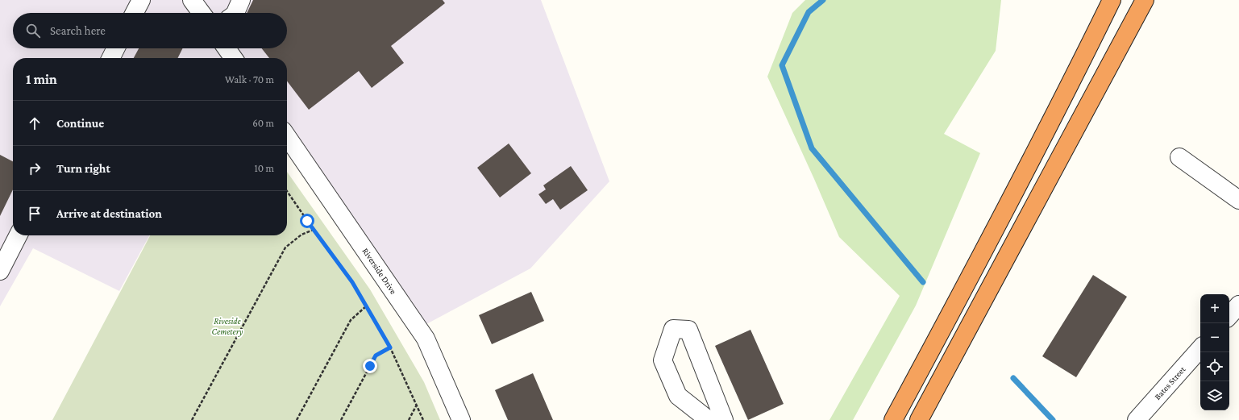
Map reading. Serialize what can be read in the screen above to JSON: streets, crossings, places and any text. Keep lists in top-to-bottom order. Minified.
{"streets":{"street":["Riverside Drive","Bates Street"]},"parks":["Riveside Cemetery"],"page":{"search":"Search here","heading":["1 min","Walk · 70 m"],"list":[["Continue","60 m"],["Turn right","10 m"],"Arrive at destination"],"map_buttons":["+","−"]}}
